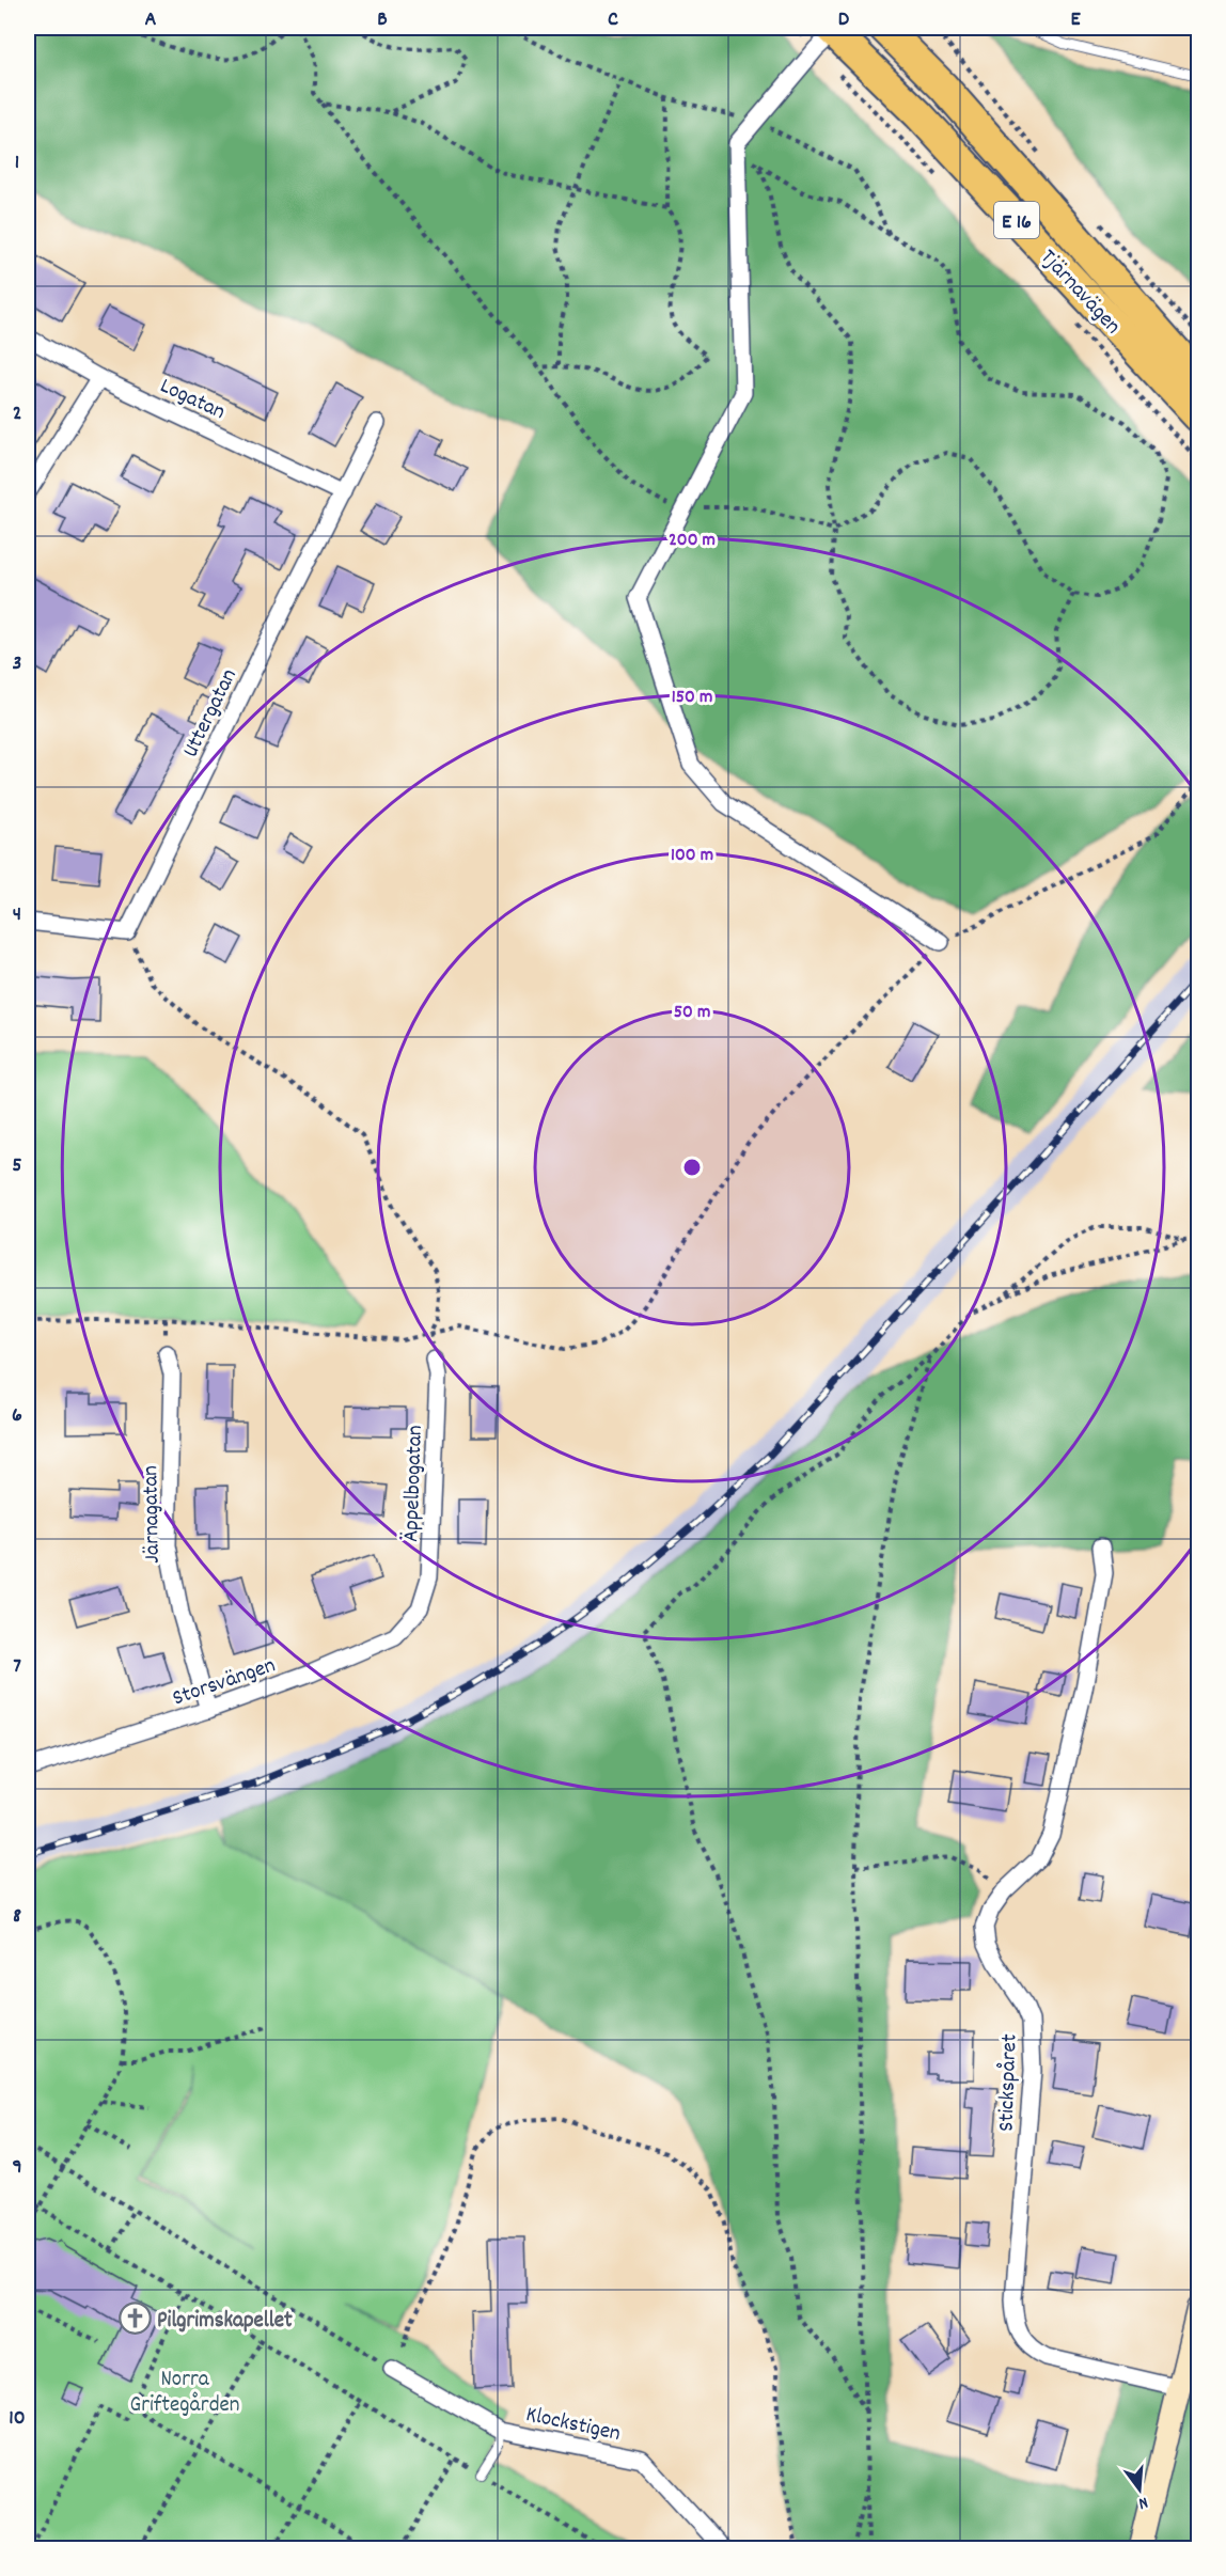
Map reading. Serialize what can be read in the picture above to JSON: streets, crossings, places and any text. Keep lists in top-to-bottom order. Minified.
{"streets":{"highway":["E 16","Tjärnavägen"],"street":["Logatan","Uttergatan","Äppelbogatan","Järnagatan","Storsvängen","Stickspåret","Klockstigen"]},"crossings":[["Logatan","Uttergatan"],["Äppelbogatan","Storsvängen"],["Järnagatan","Storsvängen"]],"parks":["Norra Griftegården"],"places":{"church":["Pilgrimskapellet"]},"north":"bottom","grid":{"columns":["A","B","C","D","E"],"rows":["1","2","3","4","5","6","7","8","9","10"]},"rings":["200 m","150 m","100 m","50 m"]}
